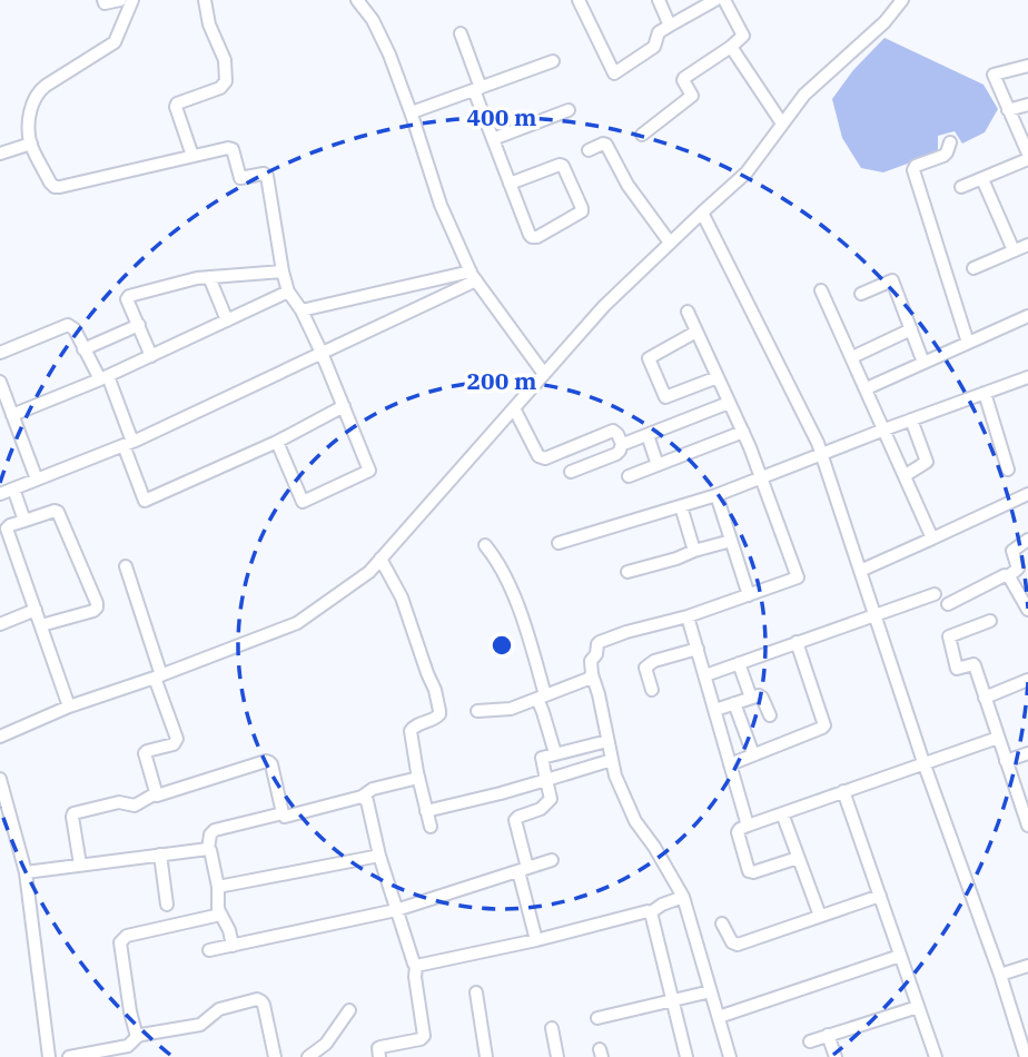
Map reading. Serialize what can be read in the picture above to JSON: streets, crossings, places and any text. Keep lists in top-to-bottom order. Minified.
{"rings":["400 m","200 m"]}
